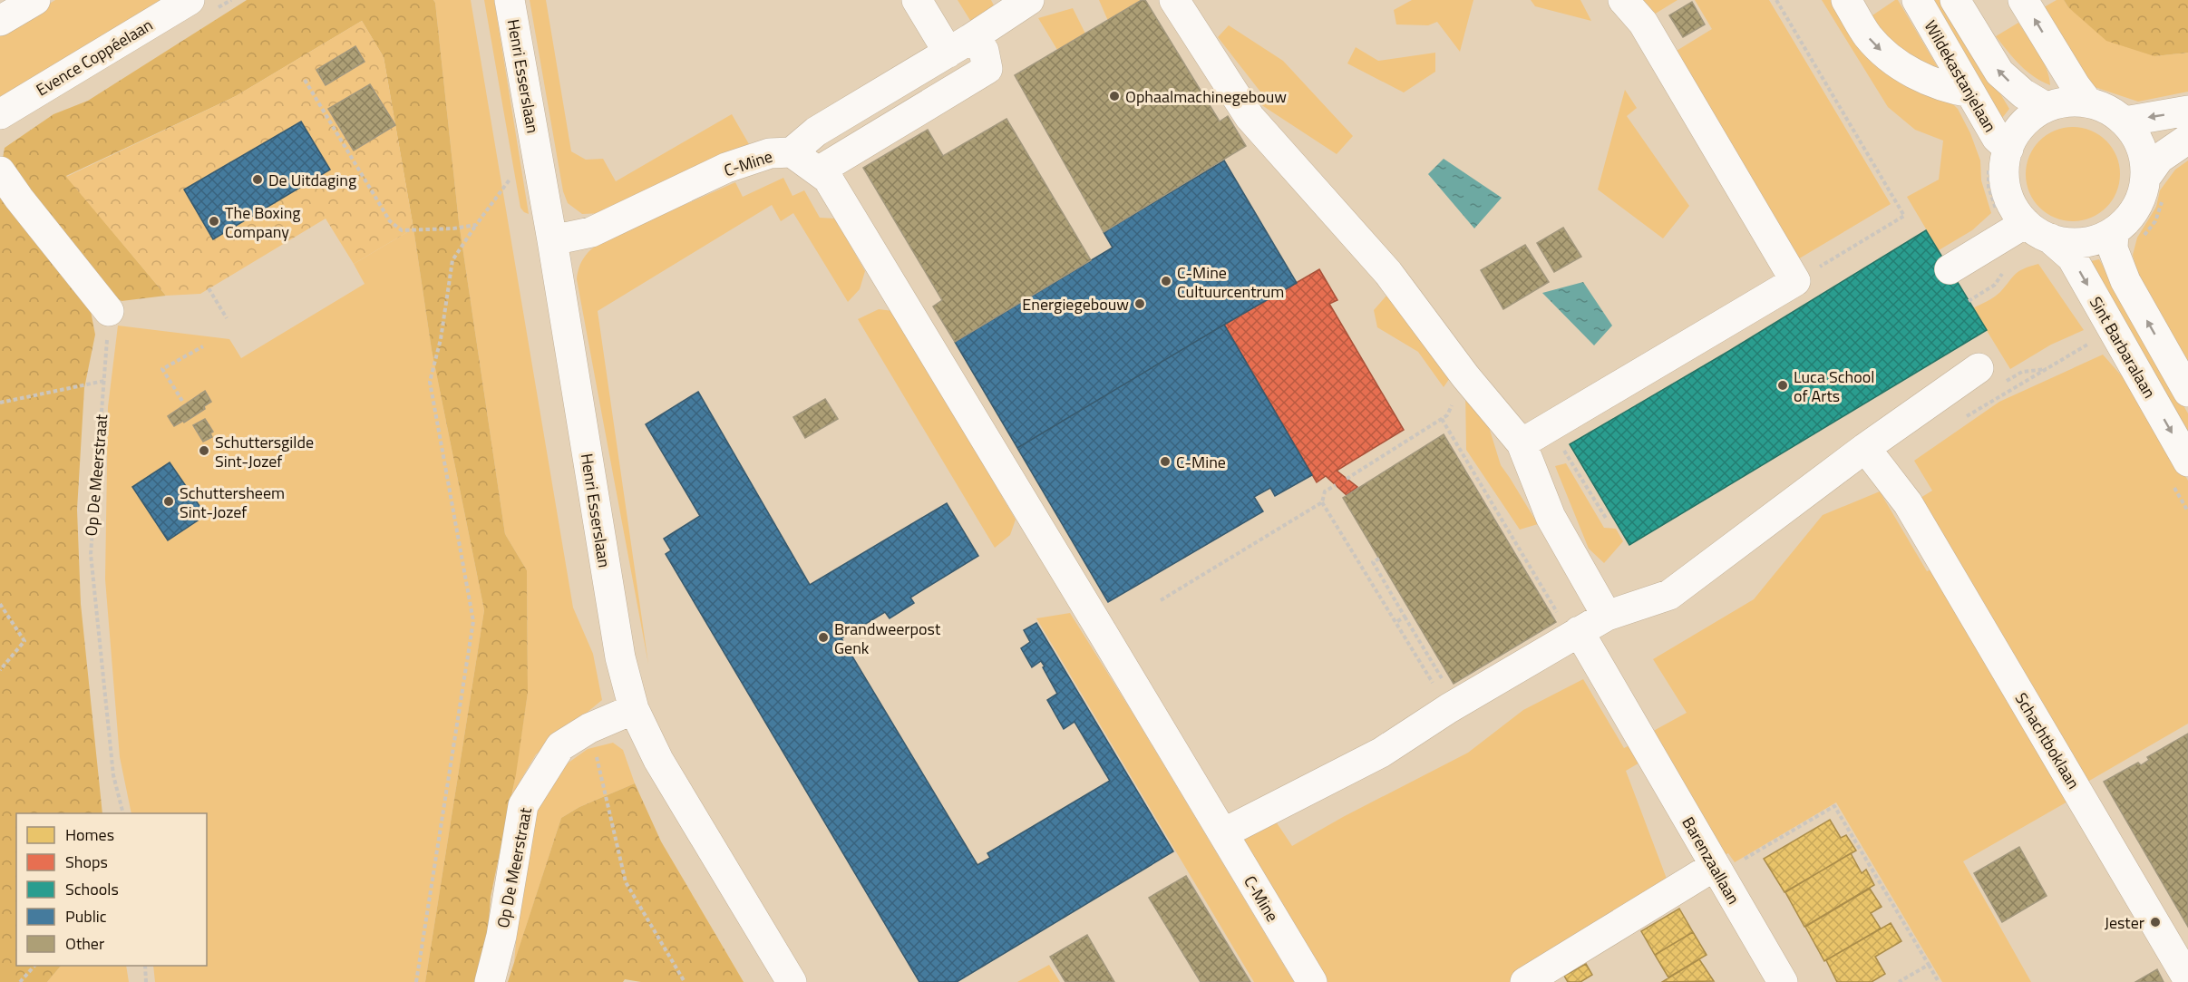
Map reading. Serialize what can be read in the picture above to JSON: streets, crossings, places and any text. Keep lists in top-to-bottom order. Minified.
{"streets":{"street":["Evence Coppéelaan","Henri Esserslaan","Wildekastanjelaan","C-Mine","Sint Barbaralaan","Op De Meerstraat","Schachtboklaan","Barenzaallaan"]},"crossings":[["Henri Esserslaan","C-Mine"],["Henri Esserslaan","Op De Meerstraat"],["Wildekastanjelaan","Sint Barbaralaan"]],"places":["Ophaalmachinegebouw","De Uitdaging","The Boxing Company","C-Mine Cultuurcentrum","Energiegebouw","Luca School of Arts","Schuttersgilde Sint-Jozef","C-Mine","Schuttersheem Sint-Jozef","Brandweerpost Genk","Jester"],"legend":["Homes","Shops","Schools","Public","Other"]}
